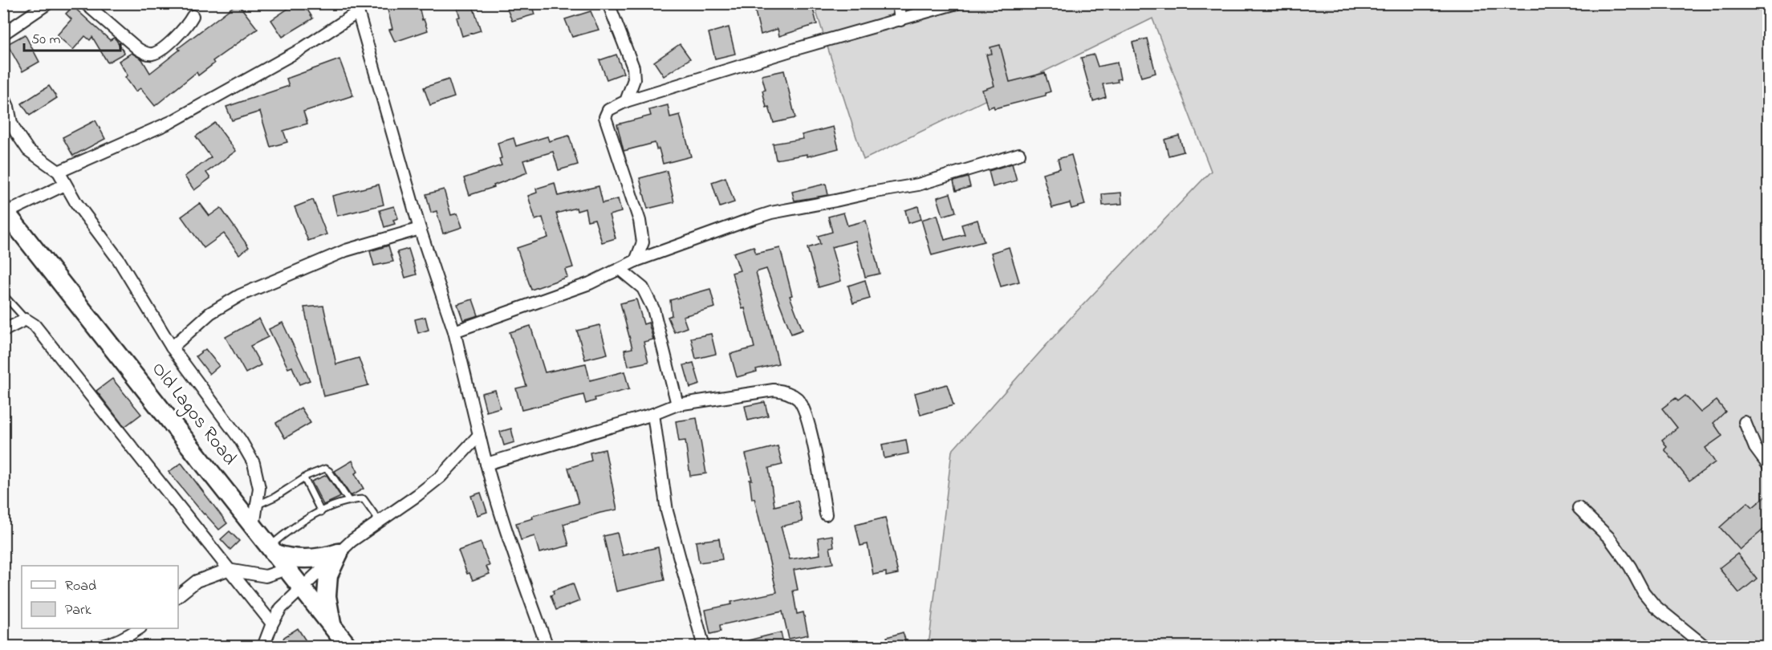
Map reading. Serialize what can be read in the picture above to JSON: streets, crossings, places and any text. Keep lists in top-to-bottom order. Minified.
{"streets":{"main road":["Old Lagos Road"]},"legend":["Road","Park"],"scale_bar":"50 m"}
